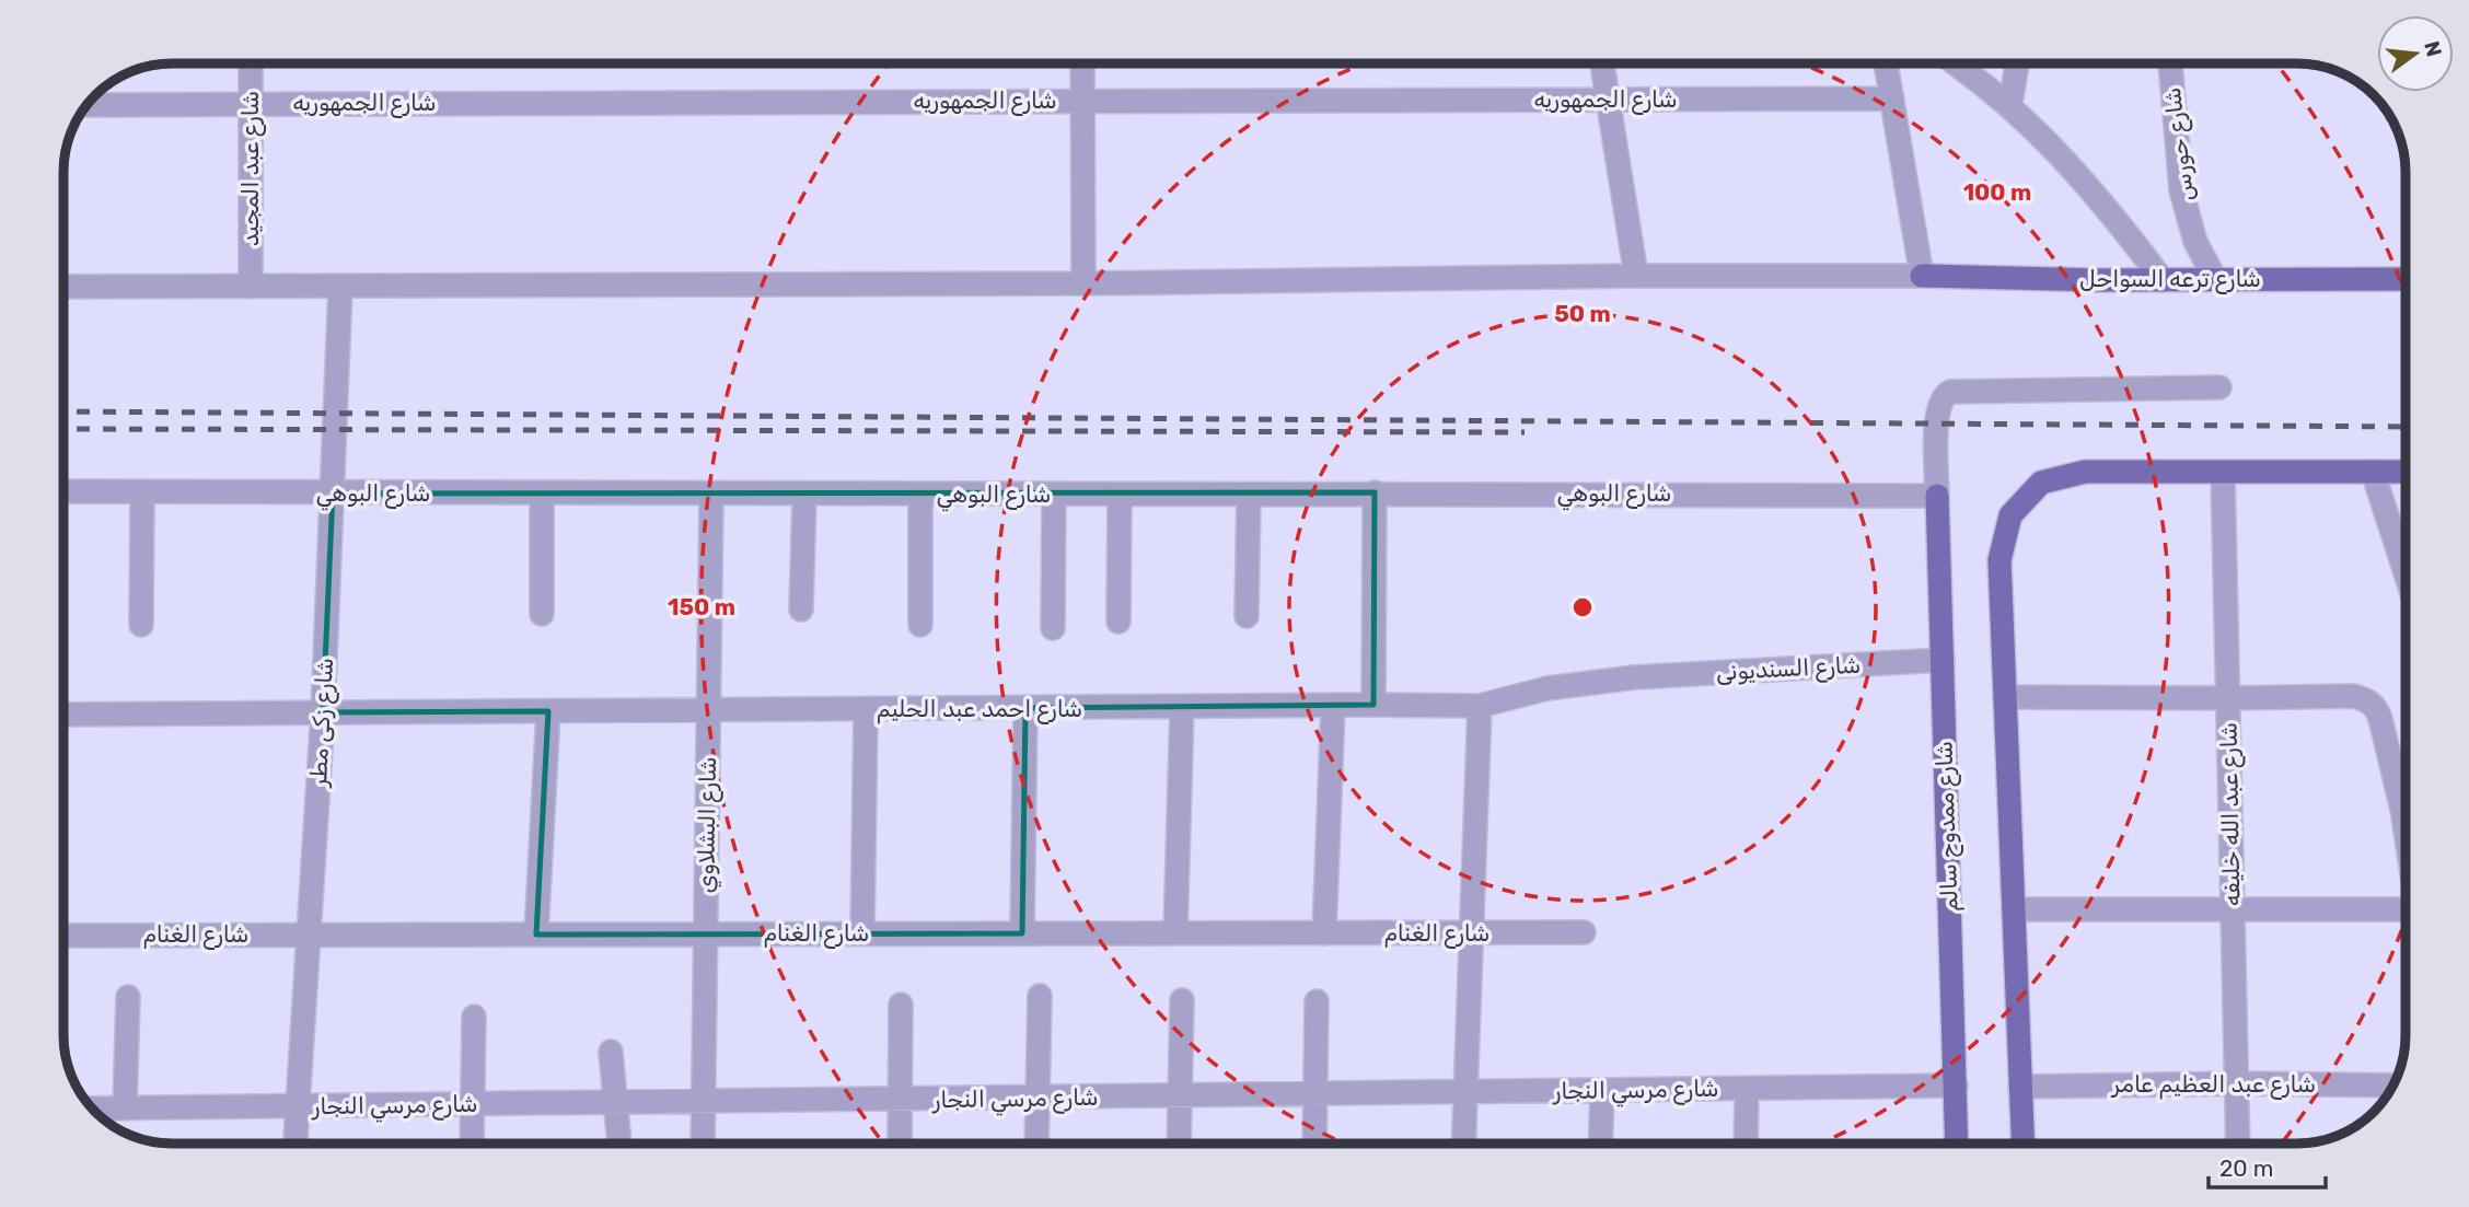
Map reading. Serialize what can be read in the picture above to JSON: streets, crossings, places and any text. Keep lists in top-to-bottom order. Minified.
{"streets":{"main road":["شارع ترعه السواحل","شارع ممدوح سالم"],"street":["شارع الجمهوريه","شارع حورس","شارع عبد المجيد","شارع البوهي","شارع السنديونى","شارع احمد عبد الحليم","شارع زكى مطر","شارع عبد الله خليفه","شارع البشلاوي","شارع الغنام","شارع عبد العظيم عامر","شارع مرسي النجار"]},"crossings":[["شارع الجمهوريه","شارع عبد المجيد"],["شارع حورس","شارع ترعه السواحل"],["شارع البوهي","شارع زكى مطر"],["شارع البوهي","شارع البشلاوي"],["شارع البوهي","شارع ممدوح سالم"],["شارع السنديونى","شارع احمد عبد الحليم"],["شارع السنديونى","شارع ممدوح سالم"],["شارع احمد عبد الحليم","شارع زكى مطر"],["شارع احمد عبد الحليم","شارع البشلاوي"],["شارع زكى مطر","شارع الغنام"],["شارع زكى مطر","شارع مرسي النجار"],["شارع عبد الله خليفه","شارع عبد العظيم عامر"],["شارع البشلاوي","شارع الغنام"],["شارع البشلاوي","شارع مرسي النجار"],["شارع ممدوح سالم","شارع مرسي النجار"]],"scale_bar":"20 m","north":"right","rings":["100 m","50 m","150 m"]}
